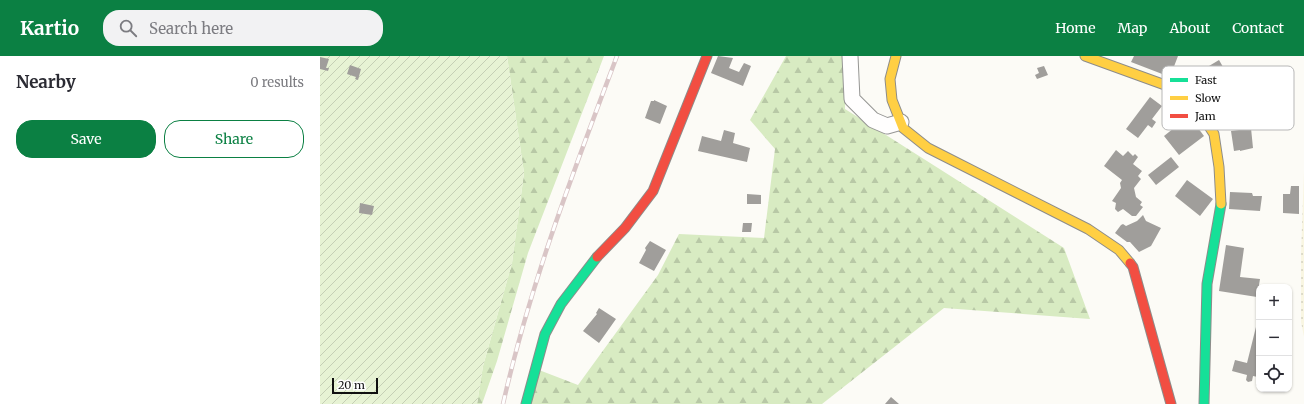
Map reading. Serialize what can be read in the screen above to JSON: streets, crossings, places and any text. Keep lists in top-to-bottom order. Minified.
{"legend":["Fast","Slow","Jam"],"scale_bar":"20 m","page":{"header":"Kartio","search":"Search here","nav":["Home","Map","About","Contact"],"heading":["Nearby","0 results"],"buttons":["Save","Share"],"map_buttons":["+","−"],"scale":"20 m"}}
